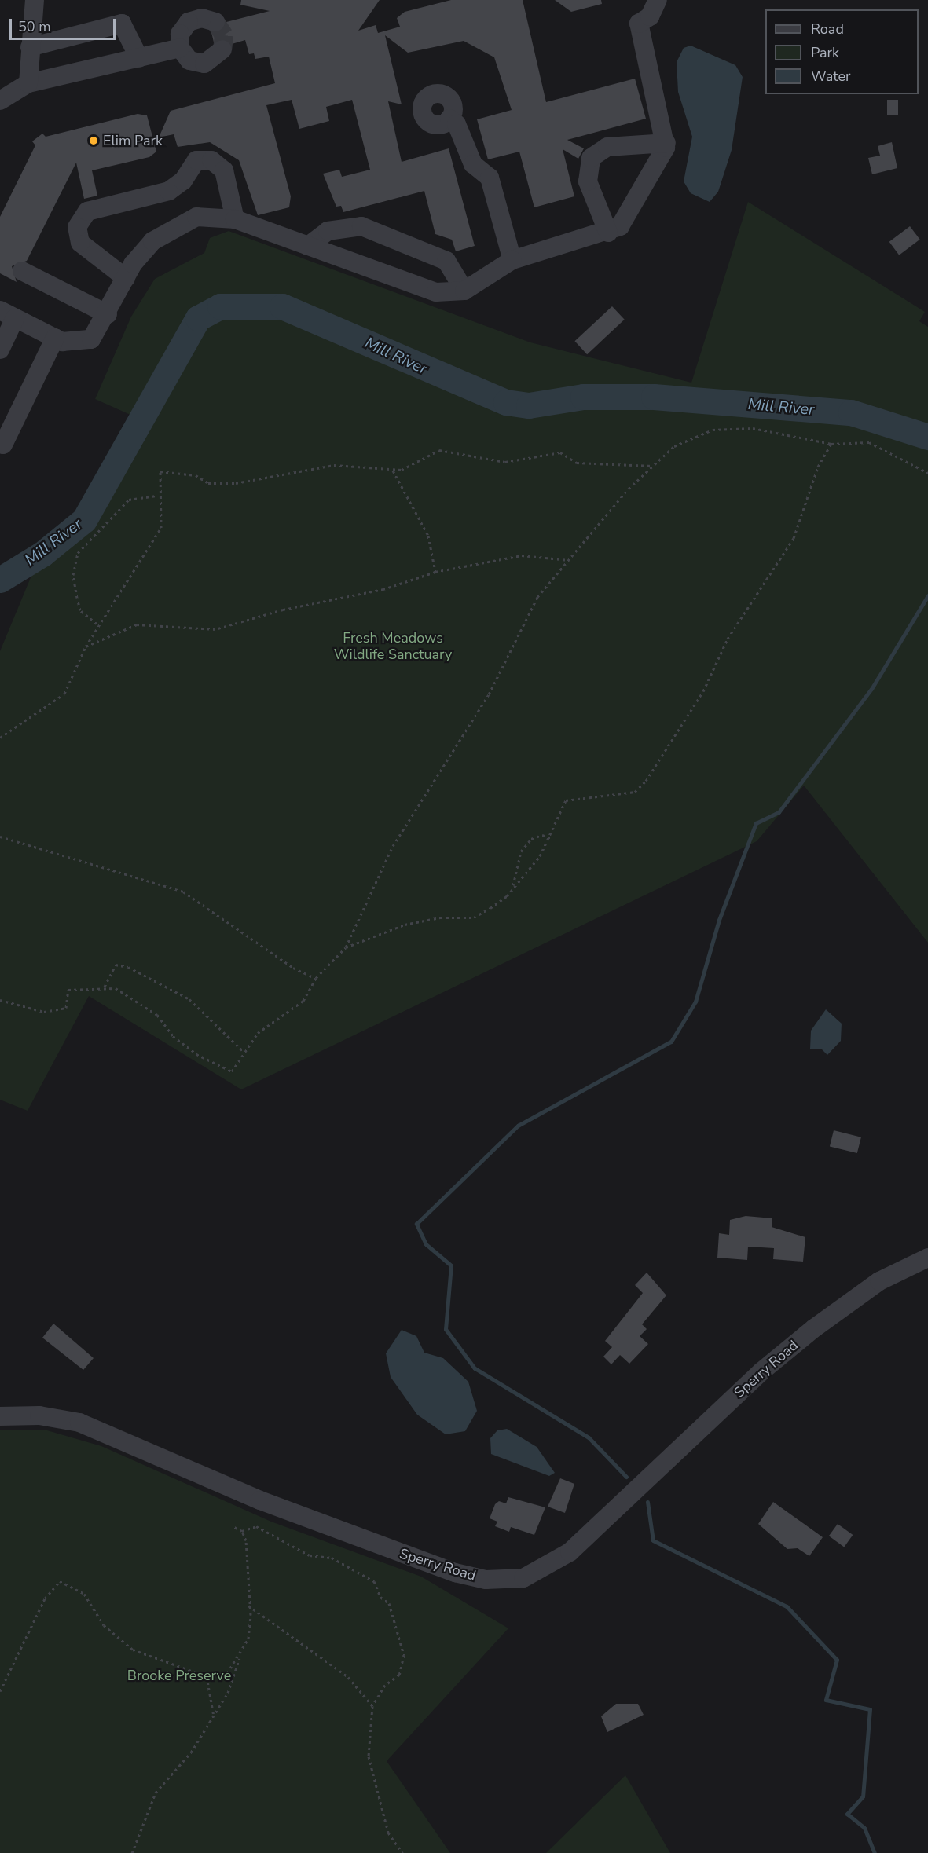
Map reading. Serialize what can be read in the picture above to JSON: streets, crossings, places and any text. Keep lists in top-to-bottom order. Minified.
{"streets":{"street":["Sperry Road"]},"water":["Mill River"],"parks":["Fresh Meadows Wildlife Sanctuary","Brooke Preserve"],"places":["Elim Park"],"legend":["Road","Park","Water"],"scale_bar":"50 m"}
